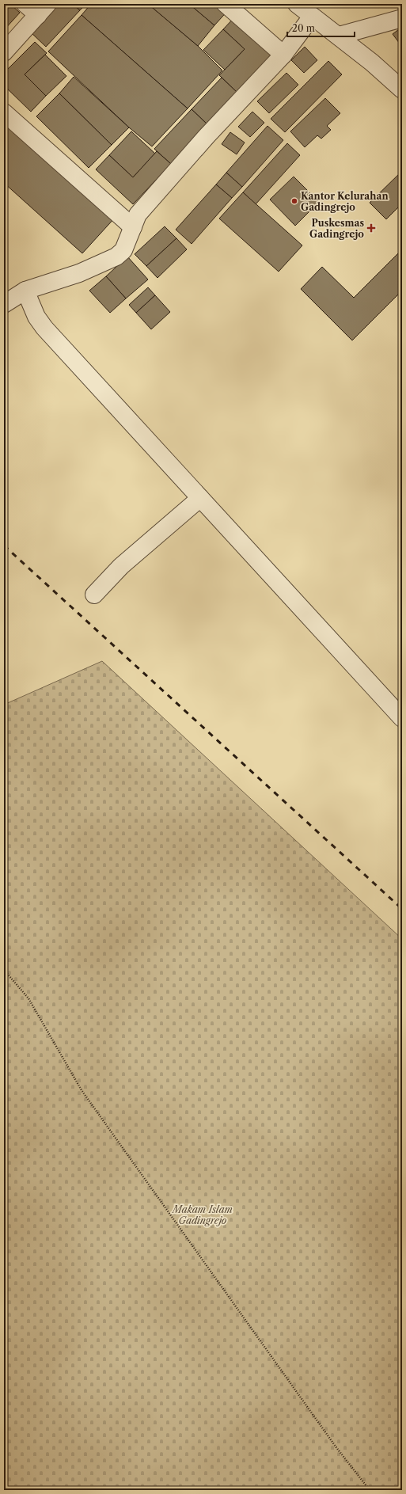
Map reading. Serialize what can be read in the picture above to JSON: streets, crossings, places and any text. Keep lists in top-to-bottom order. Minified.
{"parks":["Makam Islam Gadingrejo"],"places":{"other":["Kantor Kelurahan Gadingrejo"],"health":["Puskesmas Gadingrejo"]},"scale_bar":"20 m"}
